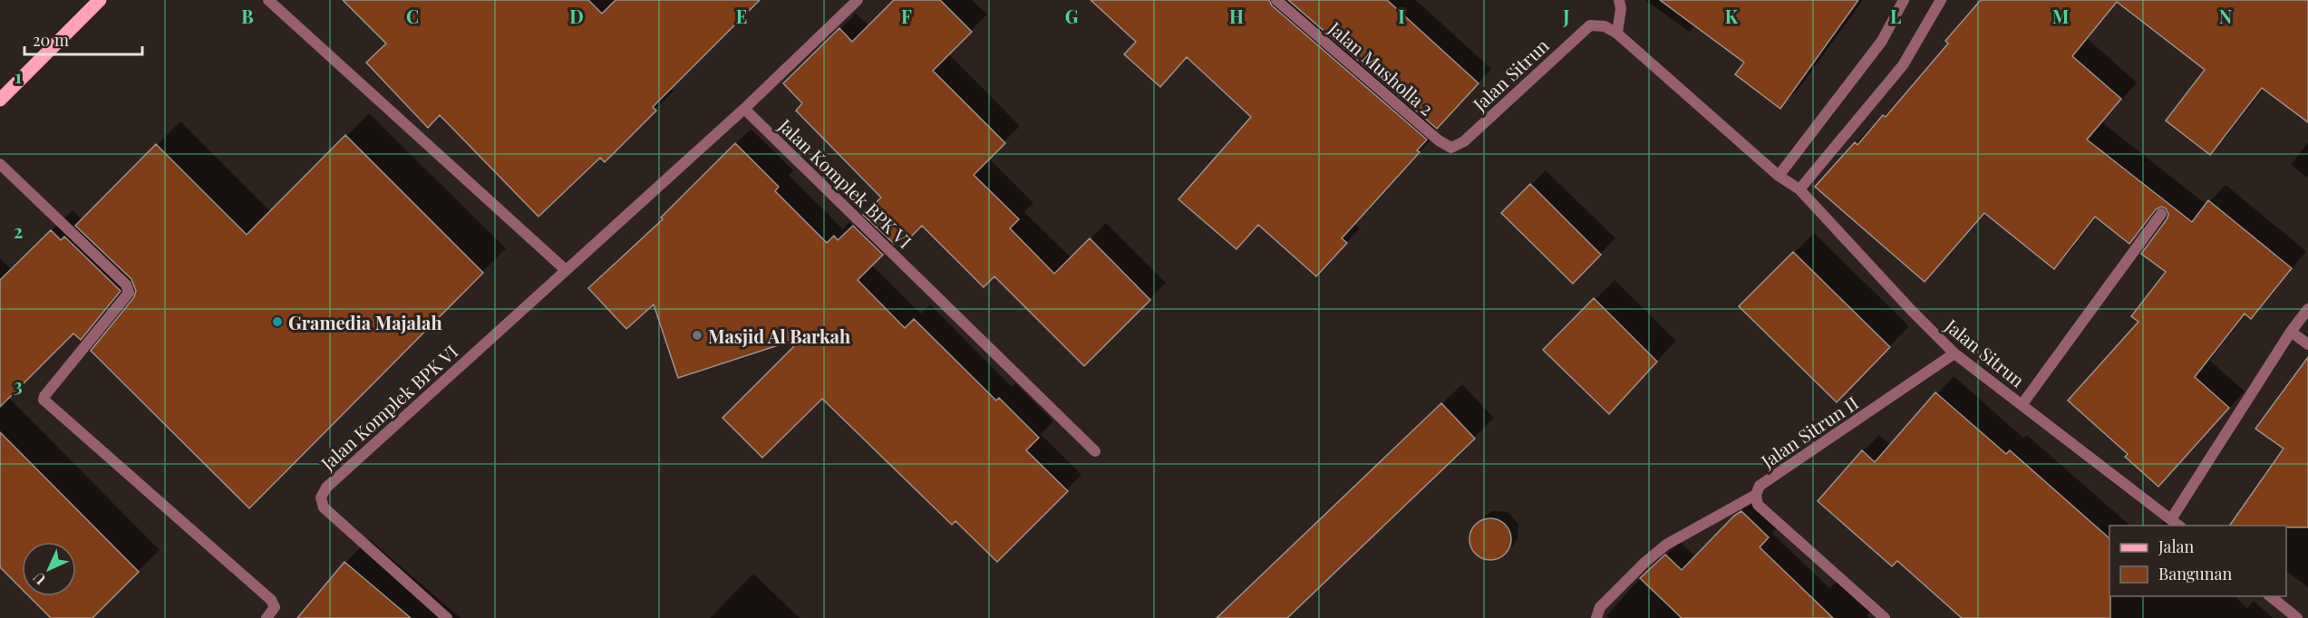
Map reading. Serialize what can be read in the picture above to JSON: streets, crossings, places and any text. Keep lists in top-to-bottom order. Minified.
{"streets":{"street":["Jalan Musholla 2","Jalan Sitrun","Jalan Komplek BPK VI","Jalan Sitrun II"]},"crossings":[["Jalan Musholla 2","Jalan Sitrun"],["Jalan Sitrun","Jalan Sitrun II"]],"places":["Gramedia Majalah","Masjid Al Barkah"],"legend":["Jalan","Bangunan"],"scale_bar":"20 m","north":"bottom left","grid":{"columns":["B","C","D","E","F","G","H","I","J","K","L","M","N"],"rows":["1","2","3"]}}
